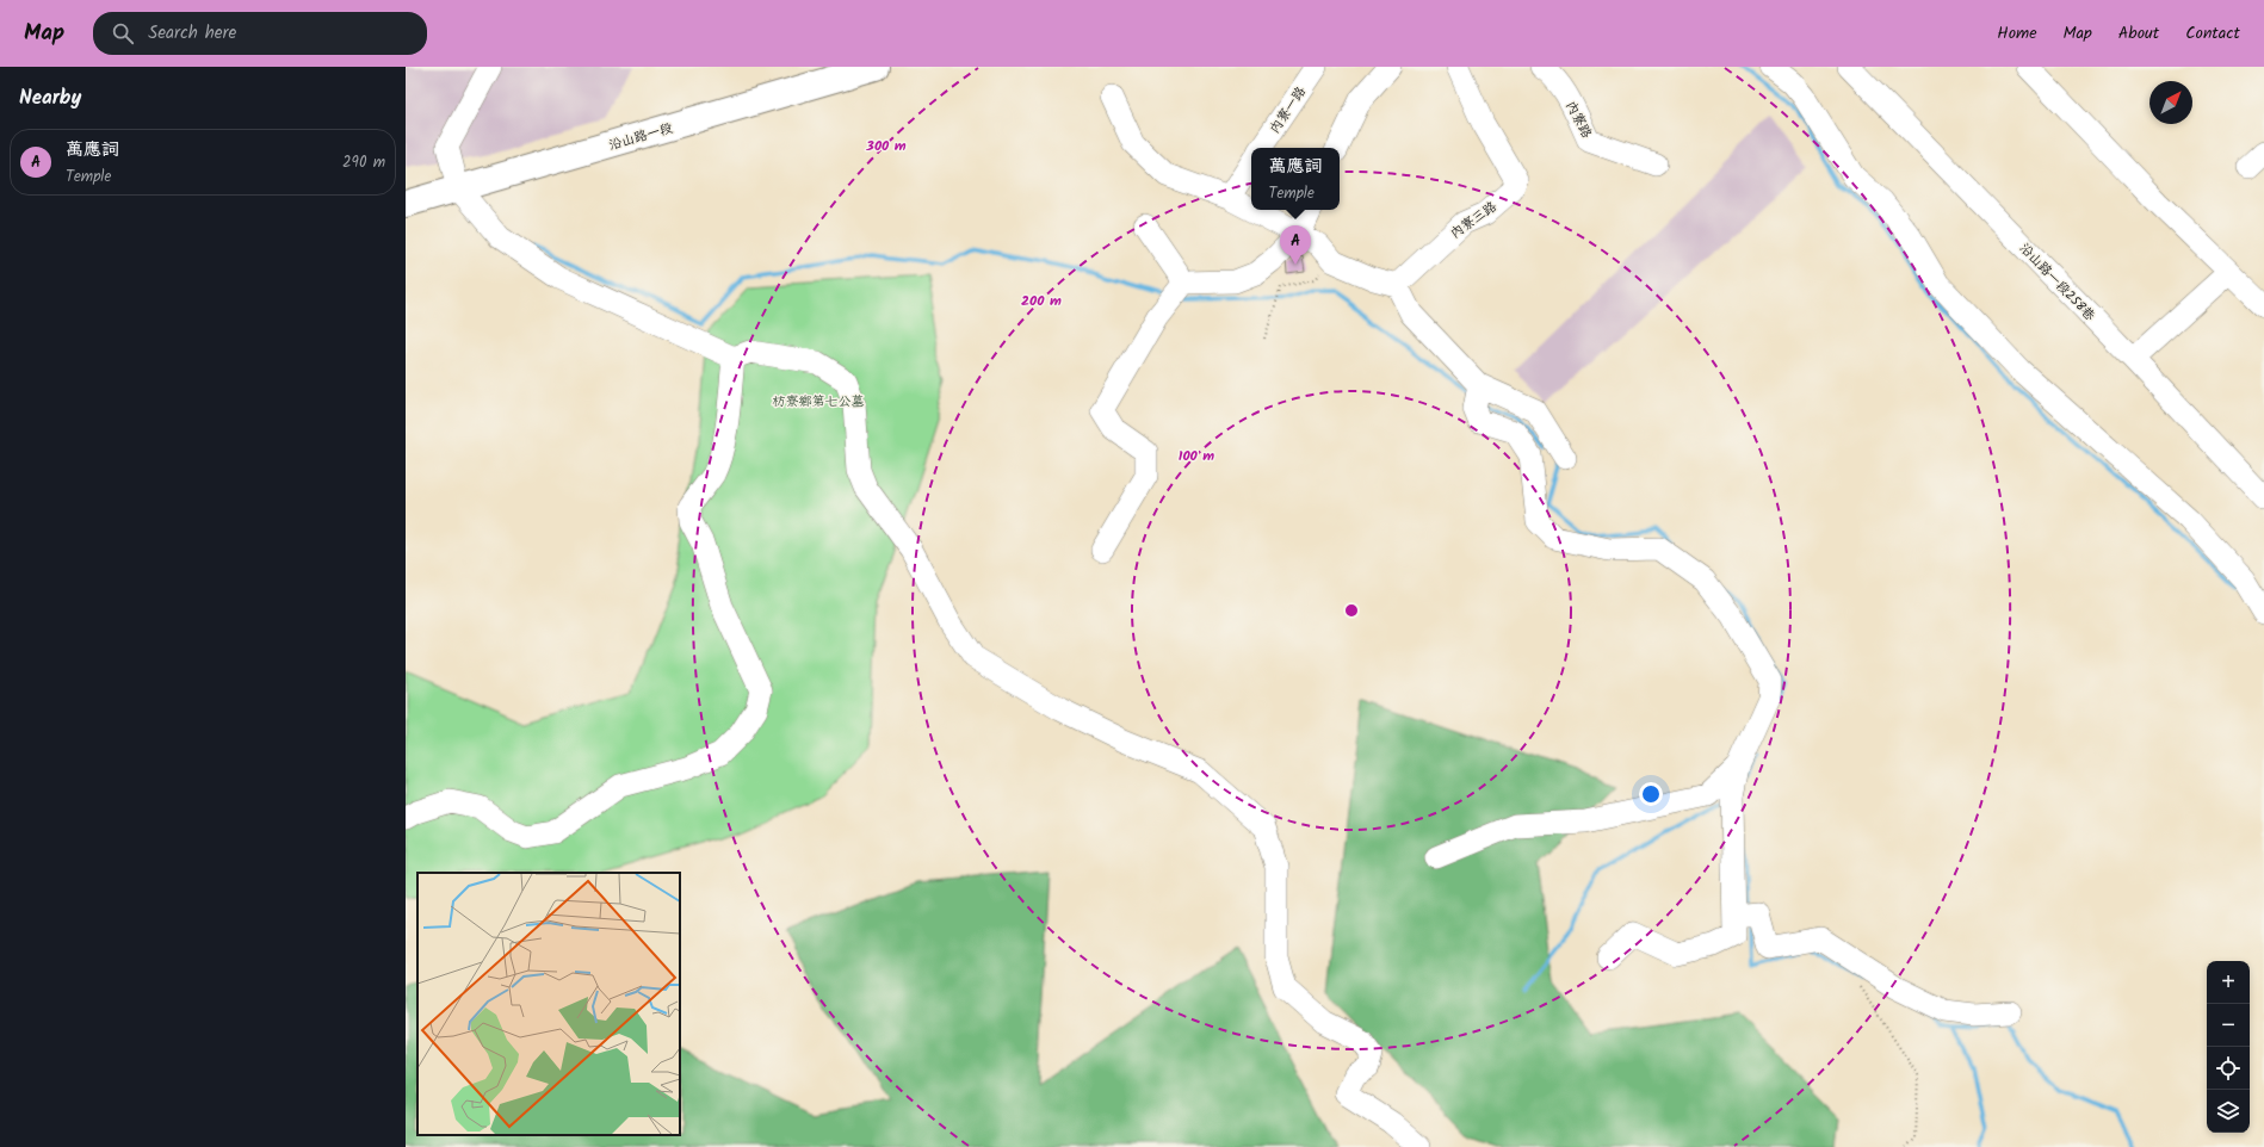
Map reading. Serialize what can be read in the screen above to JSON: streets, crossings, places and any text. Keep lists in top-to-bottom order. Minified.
{"streets":{"main road":["沿山路一段"],"street":["內寮一路","內寮路","內寮三路","沿山路一段258巷"]},"parks":["枋寮鄉第七公墓"],"north":"top right","page":{"header":"Map","search":"Search here","nav":["Home","Map","About","Contact"],"heading":"Nearby","list":[{"mark":"A","name":"萬應詞","note":"Temple","value":"290 m"}],"popup":["萬應詞","Temple"],"pins":"A","map_buttons":["+","−"]},"rings":["300 m","200 m","100 m"]}
